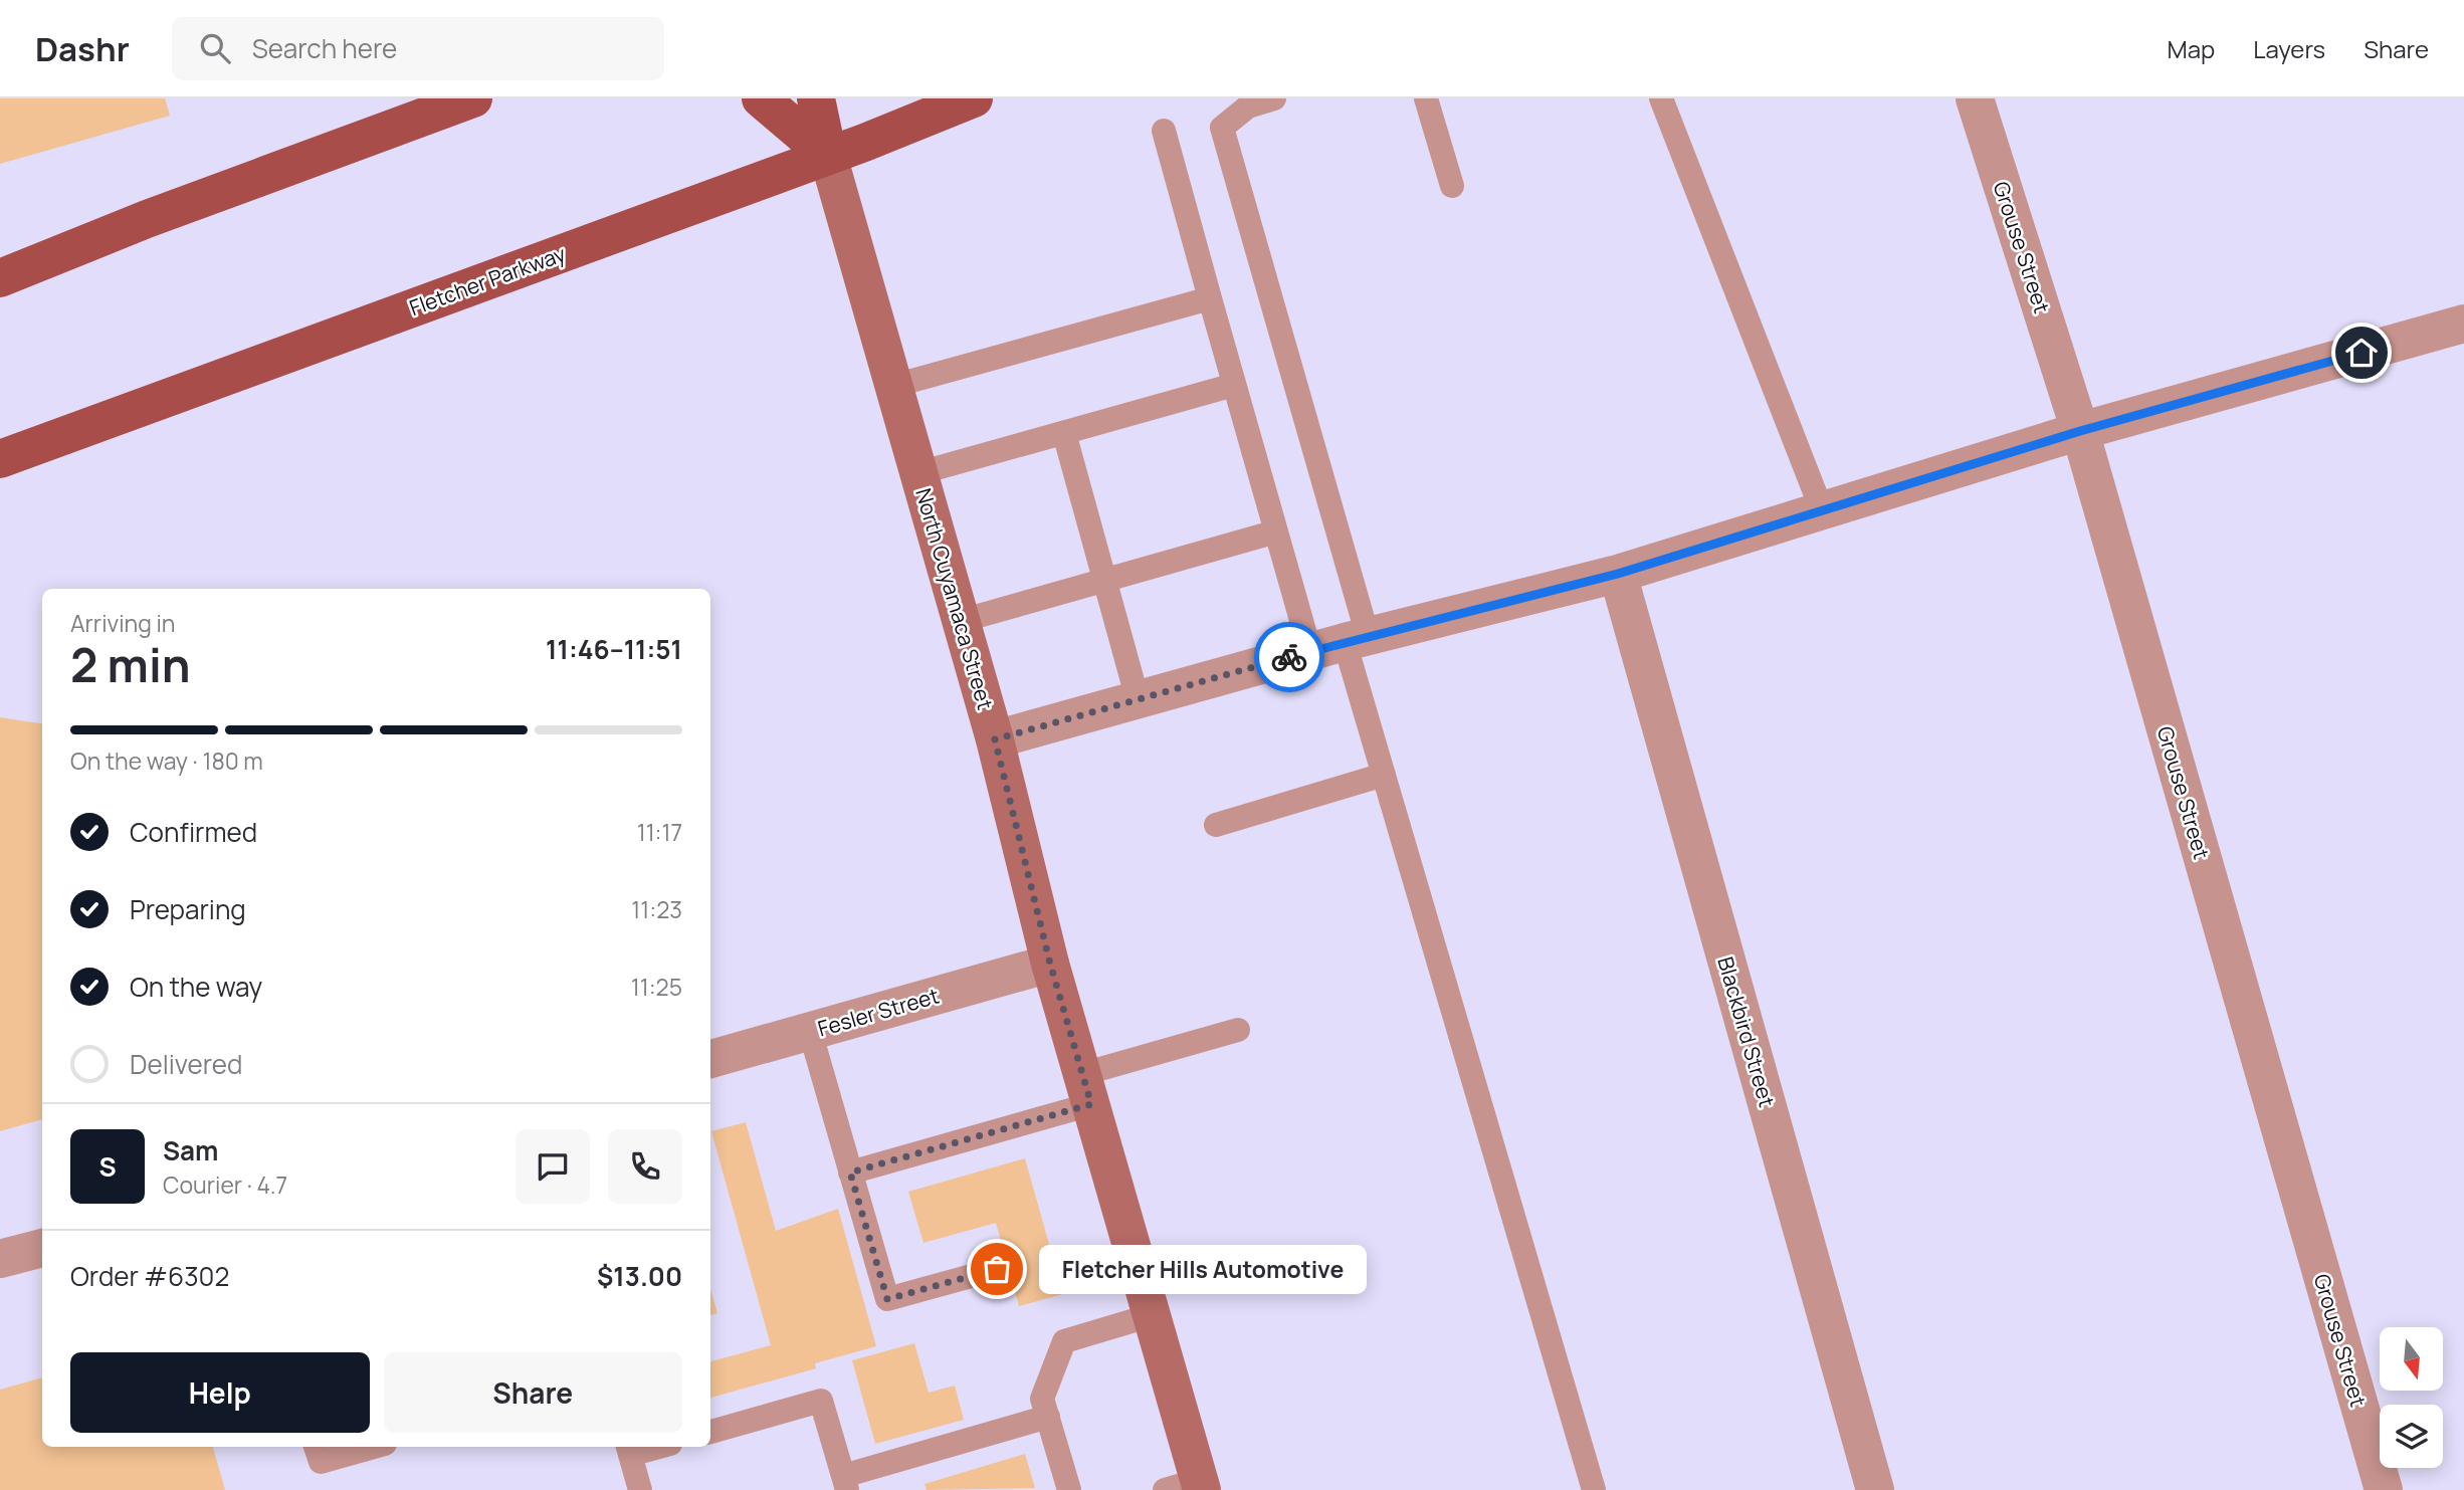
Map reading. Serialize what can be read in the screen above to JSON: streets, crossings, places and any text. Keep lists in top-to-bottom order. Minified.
{"streets":{"main road":["Fletcher Parkway","North Cuyamaca Street"],"street":["Grouse Street","Fesler Street","Blackbird Street"]},"crossings":[["Fletcher Parkway","North Cuyamaca Street"],["North Cuyamaca Street","Fesler Street"]],"places":["Fletcher Hills Automotive"],"north":"bottom","page":{"header":"Dashr","search":"Search here","nav":["Map","Layers","Share"],"heading":["2 min","Arriving in","11:46–11:51"],"panel":["Sam","Courier · 4.7","Order #6302","$13.00"],"bar":"On the way · 180 m","list":[["Confirmed","11:17"],["Preparing","11:23"],["On the way","11:25"],"Delivered"],"round":"S","bubble":"Fletcher Hills Automotive","buttons":["Help","Share"]}}
